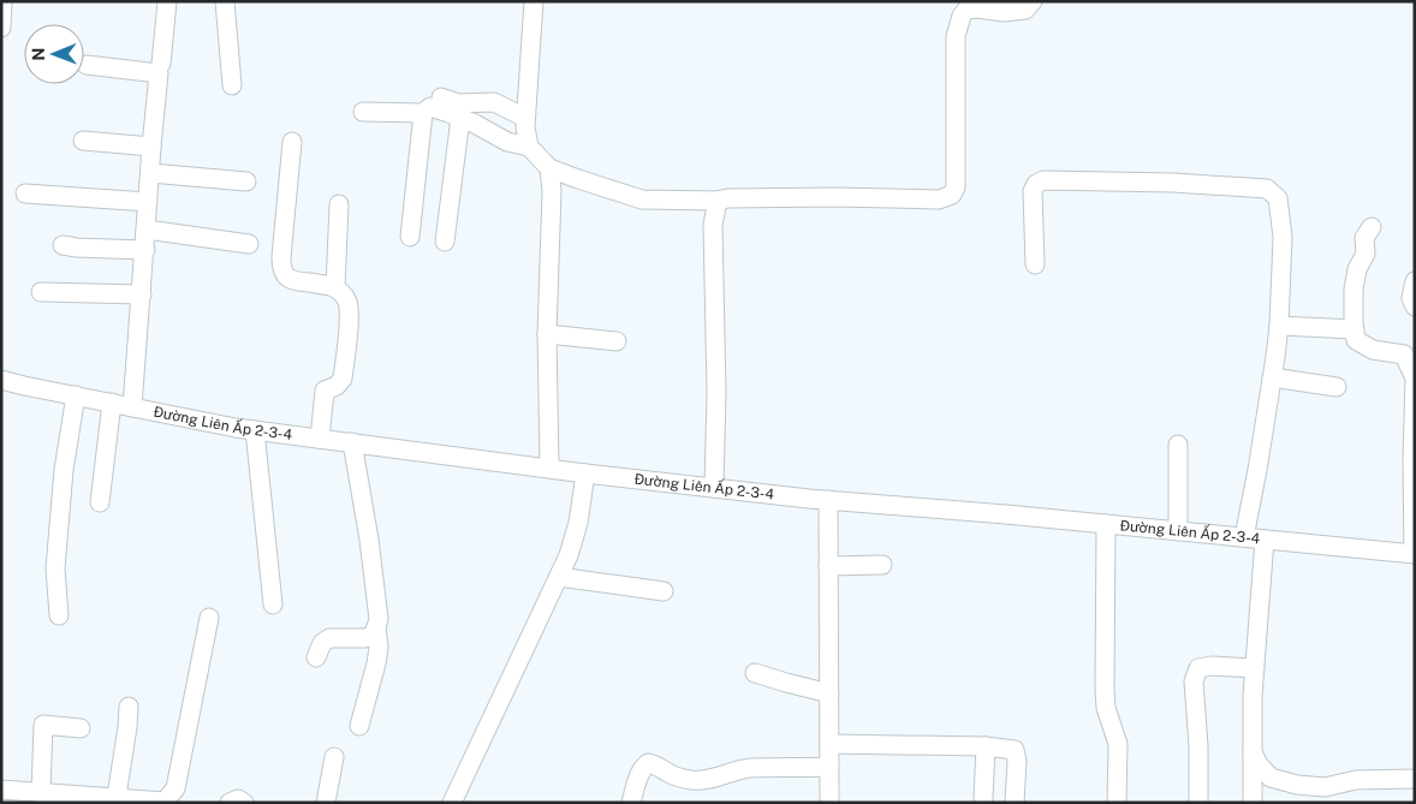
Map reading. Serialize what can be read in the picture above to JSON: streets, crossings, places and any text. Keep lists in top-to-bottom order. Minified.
{"streets":{"street":["Đường Liên Ấp 2-3-4"]},"north":"left"}
